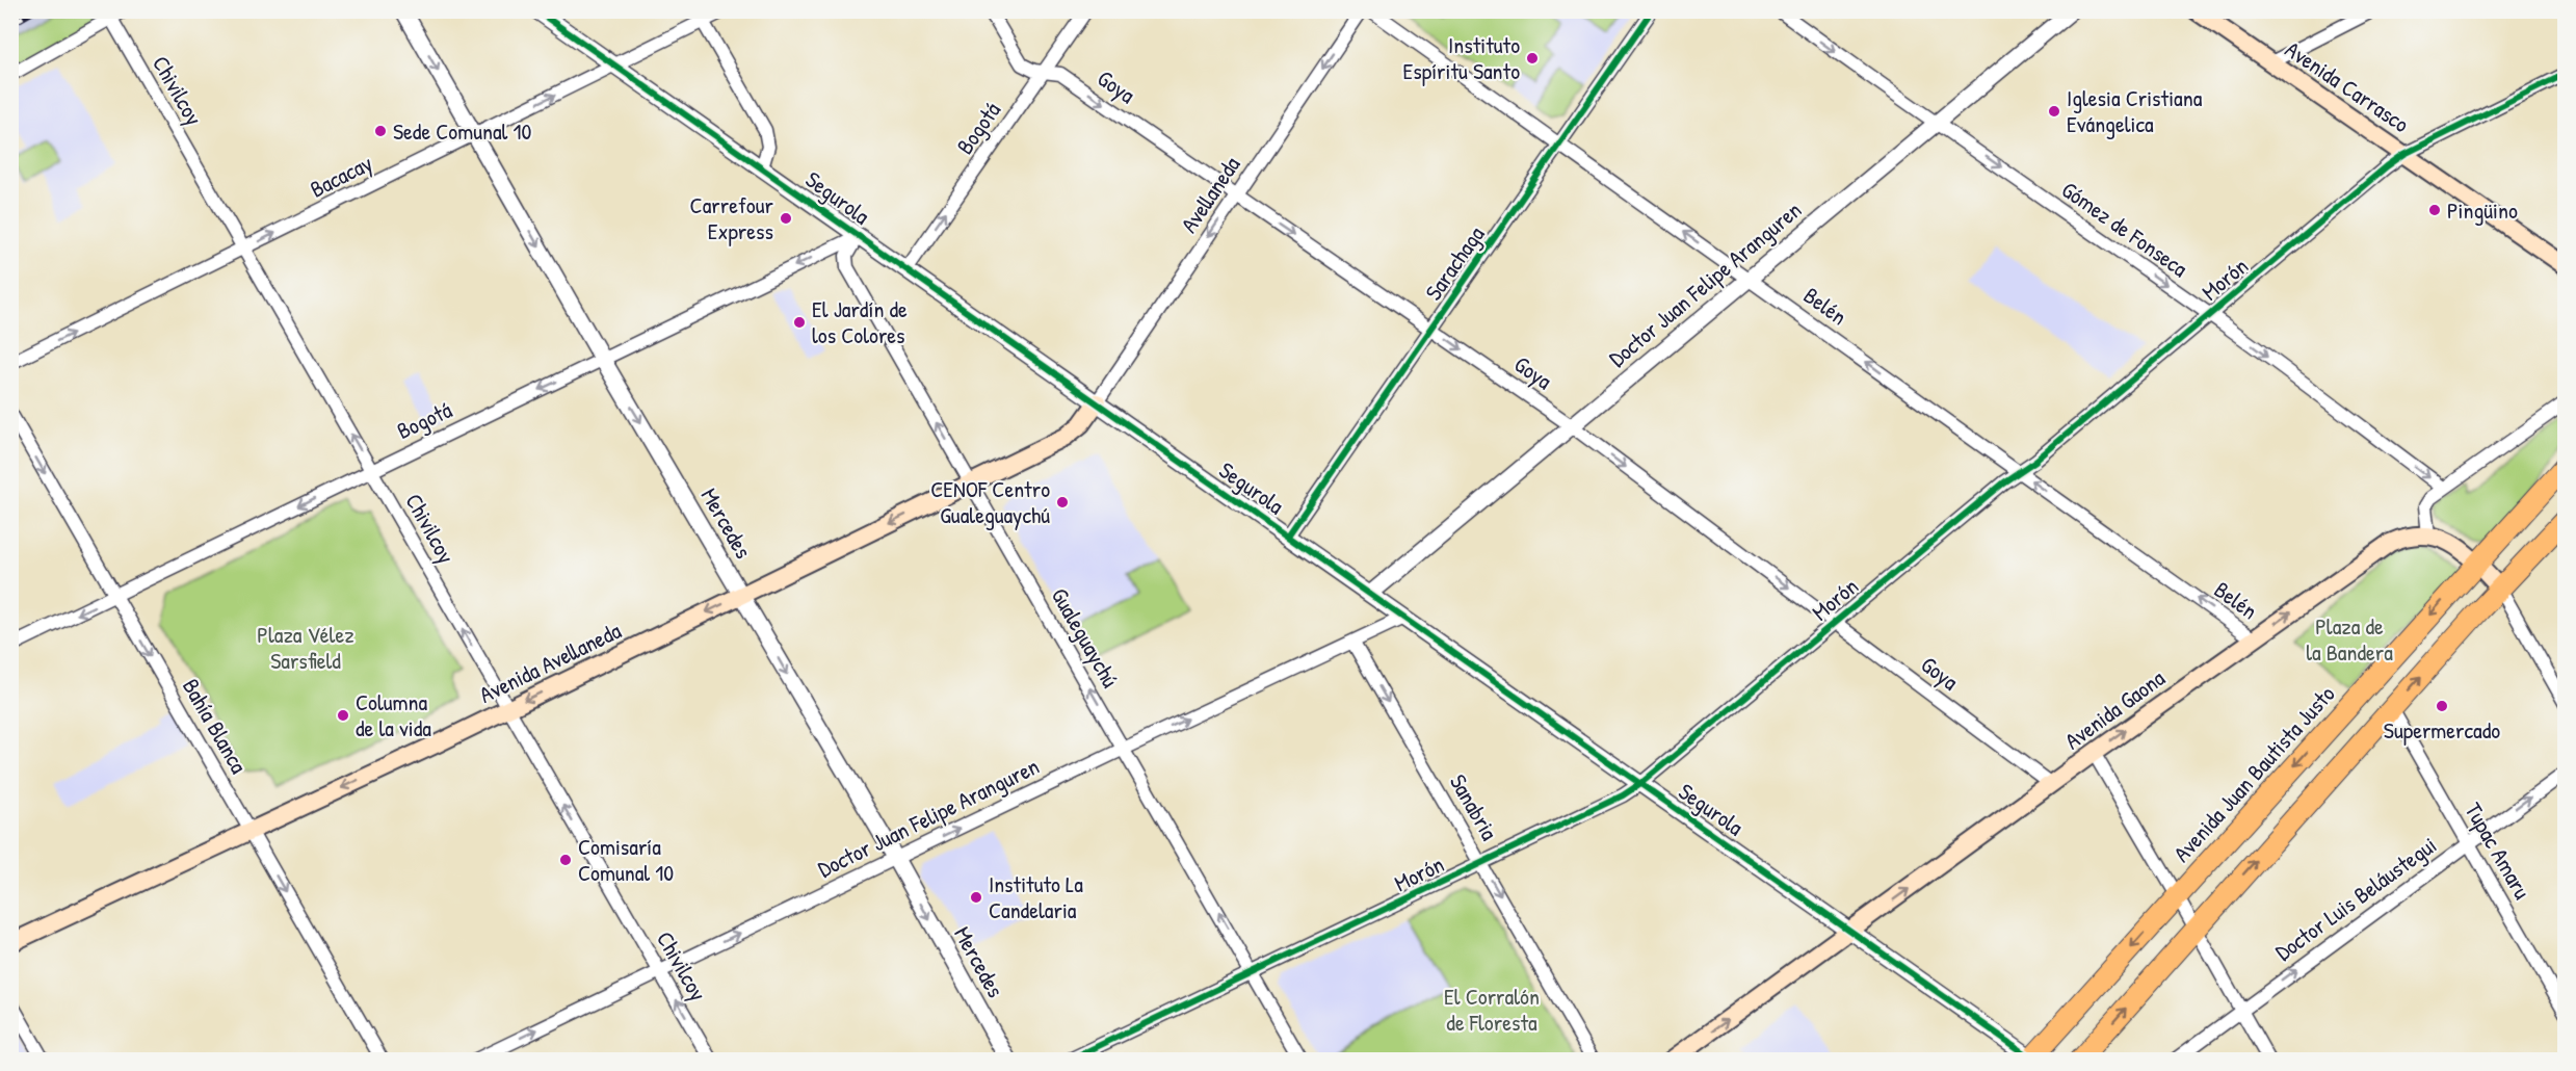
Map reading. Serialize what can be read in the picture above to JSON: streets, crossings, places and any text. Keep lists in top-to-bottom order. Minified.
{"streets":{"main road":["Avenida Carrasco","Avenida Avellaneda","Avenida Gaona","Avenida Juan Bautista Justo"],"street":["Goya","Chivilcoy","Bogotá","Bacacay","Avellaneda","Segurola","Gómez de Fonseca","Sarachaga","Morón","Doctor Juan Felipe Aranguren","Belén","Mercedes","Gualeguaychú","Bahía Blanca","Sanabria","Tupac Amaru","Doctor Luis Beláustegui"]},"crossings":[["Goya","Bogotá"],["Goya","Avellaneda"],["Goya","Sarachaga"],["Goya","Morón"],["Goya","Doctor Juan Felipe Aranguren"],["Goya","Avenida Gaona"],["Avenida Carrasco","Morón"],["Chivilcoy","Bogotá"],["Chivilcoy","Bacacay"],["Chivilcoy","Doctor Juan Felipe Aranguren"],["Chivilcoy","Avenida Avellaneda"],["Bogotá","Segurola"],["Bogotá","Mercedes"],["Bogotá","Gualeguaychú"],["Bogotá","Bahía Blanca"],["Bacacay","Segurola"],["Bacacay","Mercedes"],["Avellaneda","Segurola"],["Avellaneda","Avenida Avellaneda"],["Segurola","Sarachaga"],["Segurola","Morón"],["Segurola","Doctor Juan Felipe Aranguren"],["Segurola","Gualeguaychú"],["Segurola","Avenida Avellaneda"],["Segurola","Avenida Gaona"],["Segurola","Avenida Juan Bautista Justo"],["Gómez de Fonseca","Morón"],["Gómez de Fonseca","Doctor Juan Felipe Aranguren"],["Sarachaga","Belén"],["Morón","Belén"],["Morón","Gualeguaychú"],["Morón","Sanabria"],["Doctor Juan Felipe Aranguren","Belén"],["Doctor Juan Felipe Aranguren","Mercedes"],["Doctor Juan Felipe Aranguren","Gualeguaychú"],["Doctor Juan Felipe Aranguren","Sanabria"],["Belén","Avenida Gaona"],["Mercedes","Avenida Avellaneda"],["Gualeguaychú","Avenida Avellaneda"],["Avenida Avellaneda","Bahía Blanca"],["Tupac Amaru","Doctor Luis Beláustegui"]],"one_way":["Goya","Chivilcoy","Bacacay","Avellaneda","Gómez de Fonseca","Doctor Juan Felipe Aranguren","Belén","Mercedes","Gualeguaychú","Avenida Avellaneda","Avenida Gaona","Bahía Blanca","Sanabria","Doctor Luis Beláustegui"],"parks":["Plaza de la Bandera","Plaza Vélez Sarsfield","El Corralón de Floresta"],"places":["Instituto Espíritu Santo","Iglesia Cristiana Evángelica","Sede Comunal 10","Pingüino","Carrefour Express","El Jardín de los Colores","CENOF Centro Gualeguaychú","Supermercado","Columna de la vida","Comisaría Comunal 10","Instituto La Candelaria"]}
